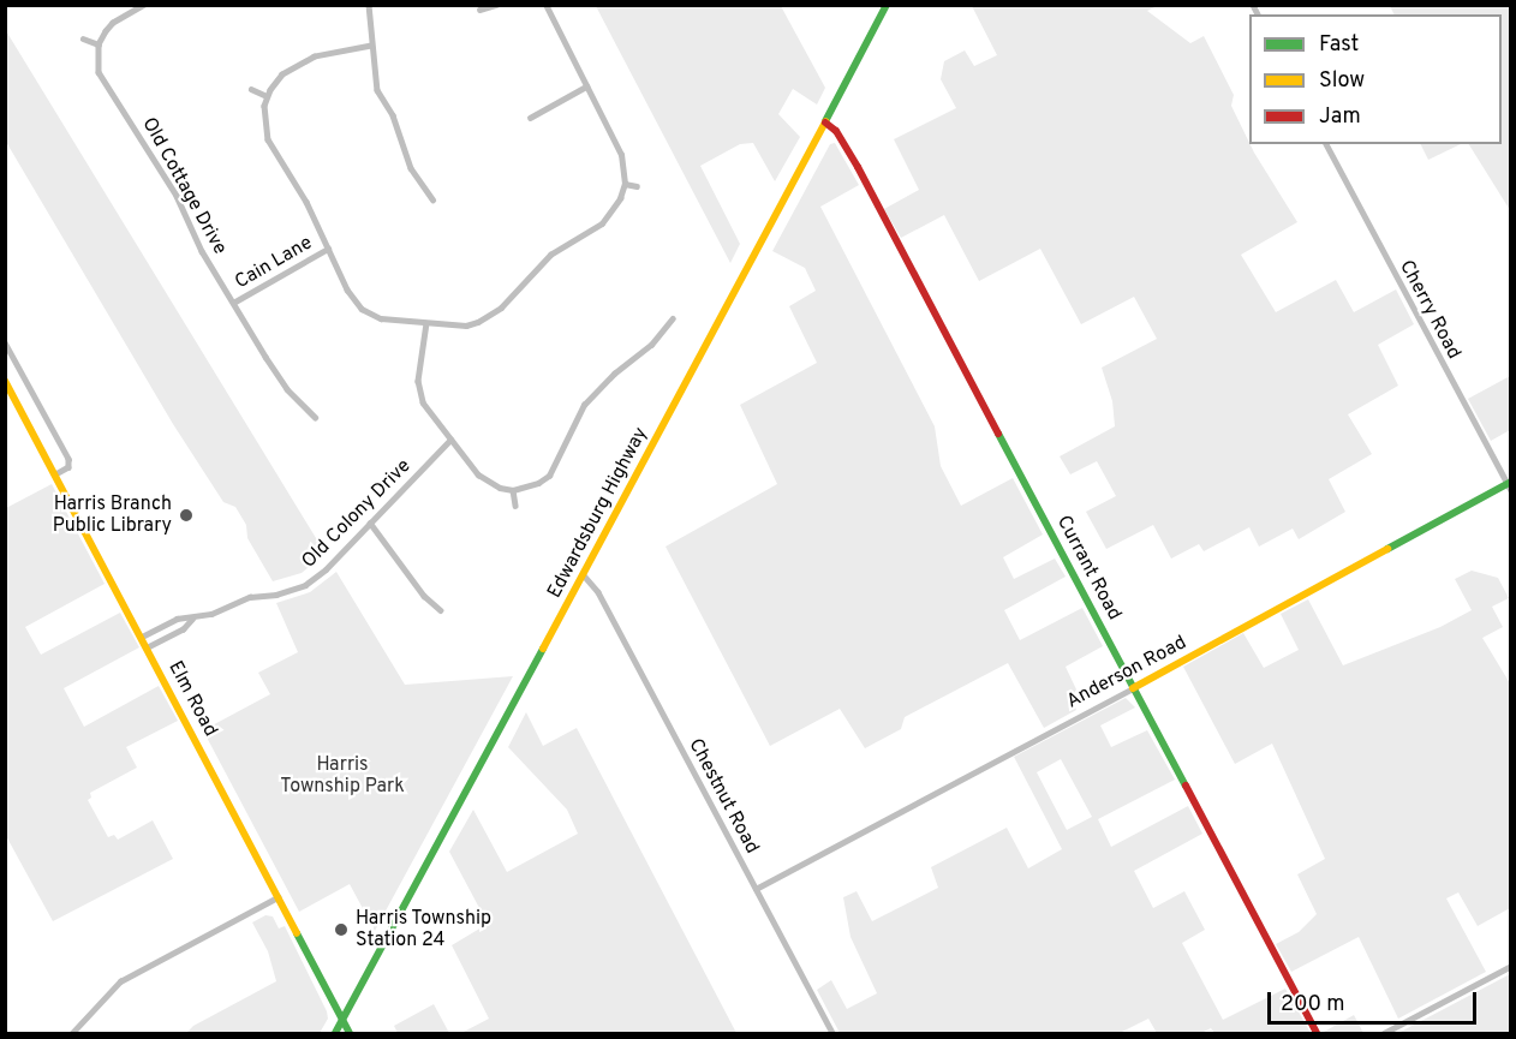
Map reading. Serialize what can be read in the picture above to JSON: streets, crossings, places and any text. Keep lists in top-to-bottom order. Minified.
{"streets":{"street":["Old Cottage Drive","Cain Lane","Cherry Road","Edwardsburg Highway","Old Colony Drive","Currant Road","Anderson Road","Elm Road","Chestnut Road"]},"crossings":[["Old Cottage Drive","Cain Lane"],["Cherry Road","Anderson Road"],["Edwardsburg Highway","Currant Road"],["Edwardsburg Highway","Elm Road"],["Edwardsburg Highway","Chestnut Road"],["Old Colony Drive","Elm Road"],["Currant Road","Anderson Road"],["Anderson Road","Chestnut Road"]],"parks":["Harris Township Park"],"places":["Harris Branch Public Library","Harris Township Station 24"],"legend":["Fast","Slow","Jam"],"scale_bar":"200 m"}
